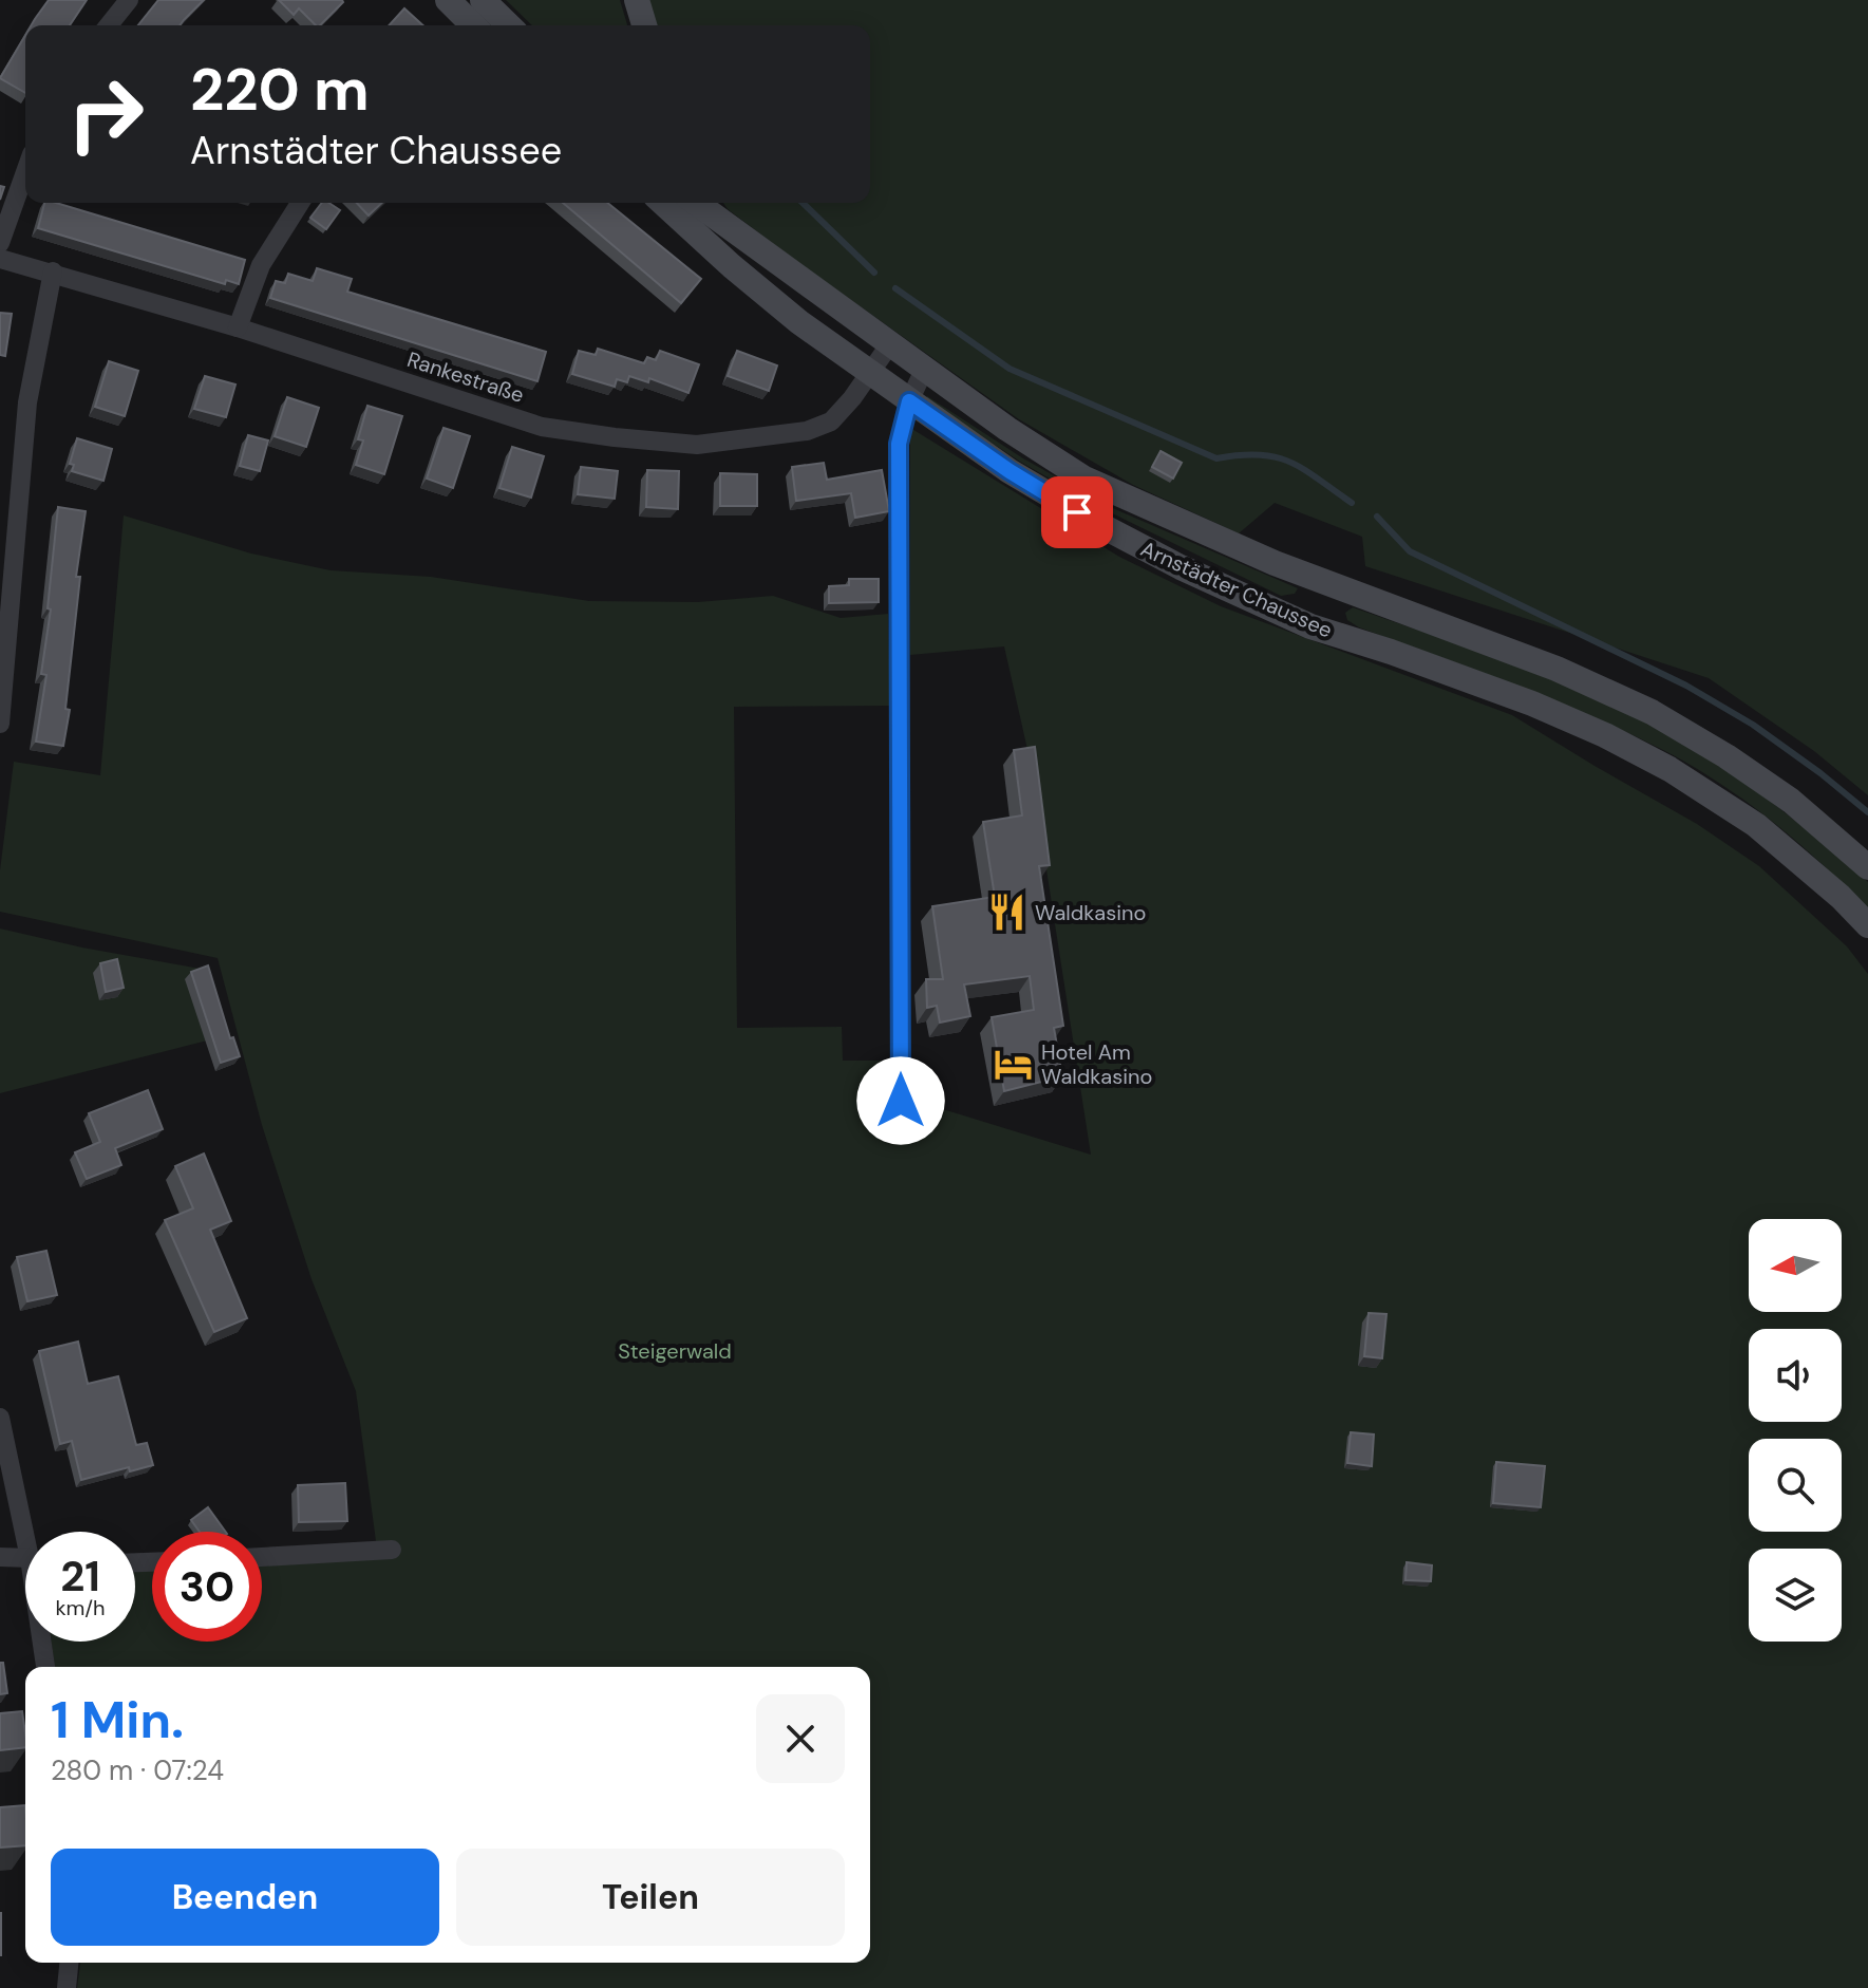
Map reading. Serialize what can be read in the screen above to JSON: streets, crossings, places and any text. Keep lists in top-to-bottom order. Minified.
{"streets":{"main road":["Arnstädter Chaussee"],"street":["Rankestraße"]},"crossings":[["Rankestraße","Arnstädter Chaussee"]],"parks":["Steigerwald"],"places":{"restaurant":["Waldkasino"],"hotel":["Hotel Am Waldkasino"]},"north":"left","page":{"turn":["220 m","Arnstädter Chaussee"],"speed":"21 km/h","limit":"30","heading":["1 Min.","280 m · 07:24"],"buttons":["Beenden","Teilen"]}}
